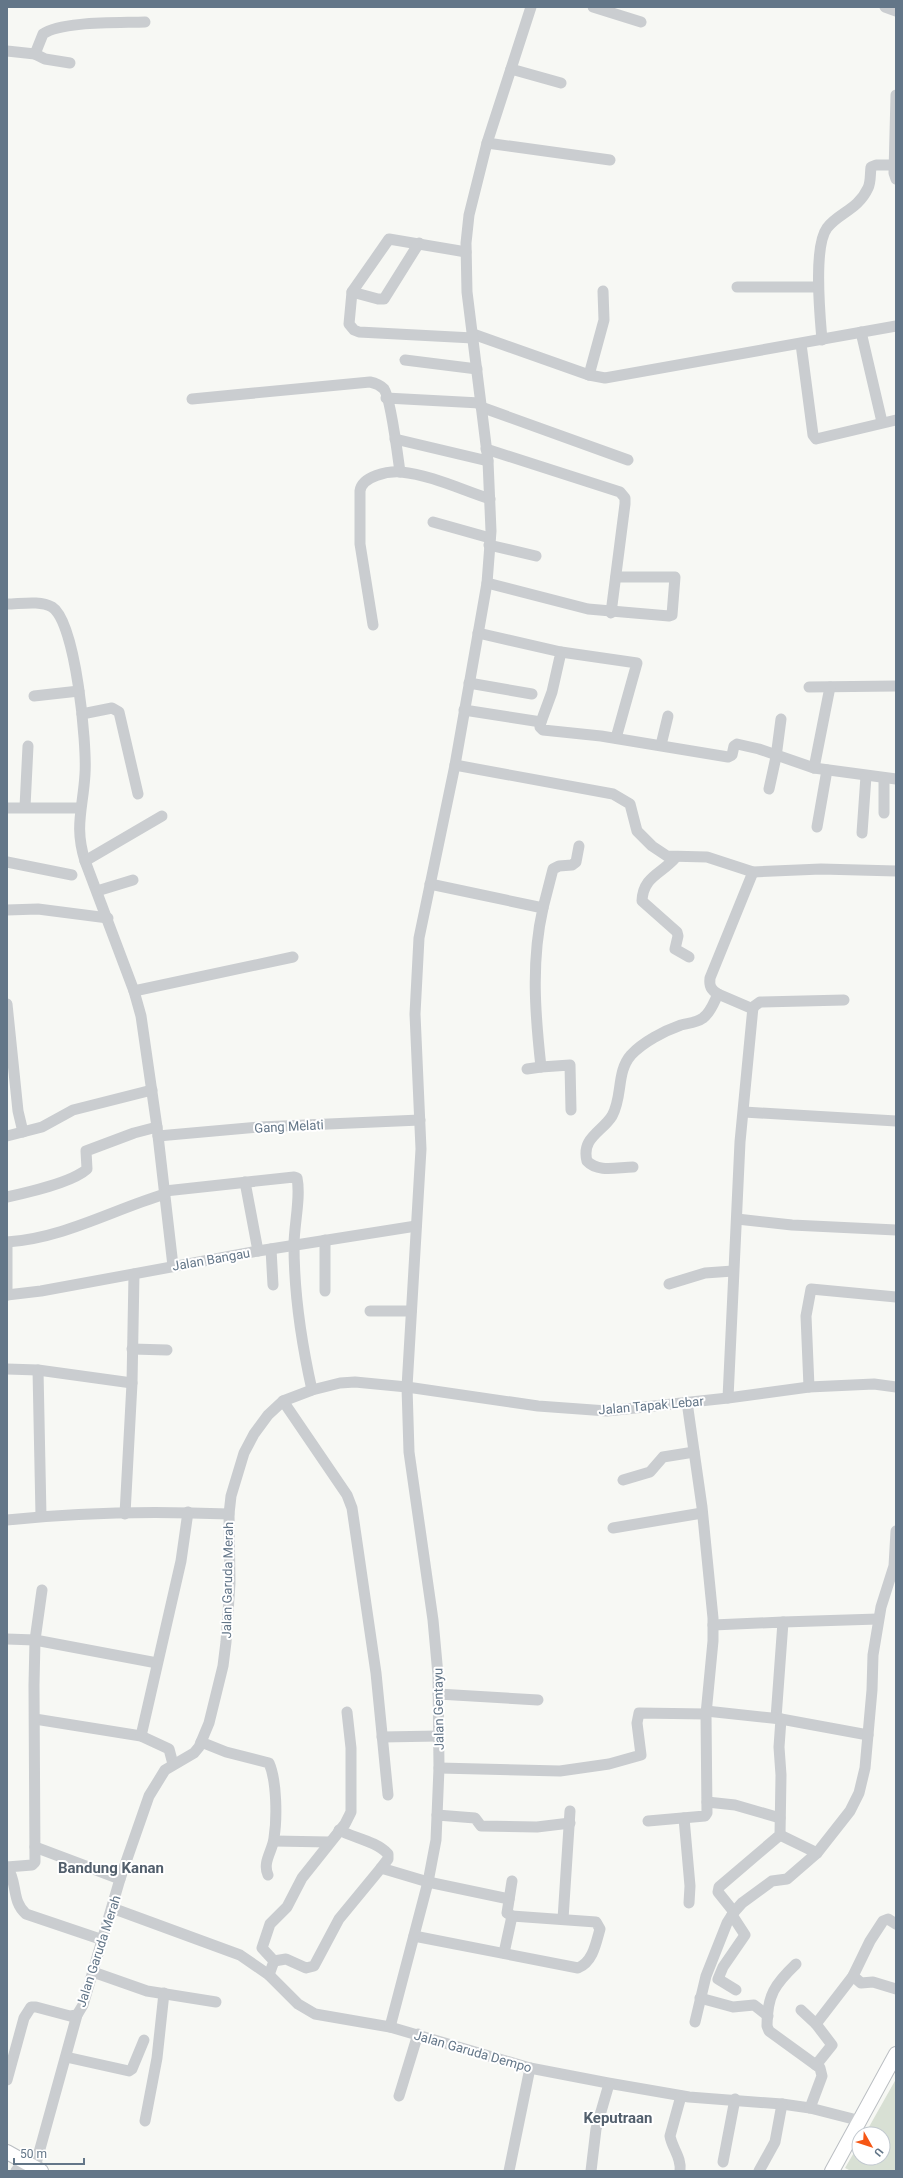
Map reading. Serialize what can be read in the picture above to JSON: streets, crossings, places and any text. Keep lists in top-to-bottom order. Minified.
{"streets":{"street":["Gang Melati","Jalan Bangau","Jalan Tapak Lebar","Jalan Garuda Merah","Jalan Gentayu","Jalan Garuda Dempo"]},"crossings":[["Gang Melati","Jalan Gentayu"],["Jalan Bangau","Jalan Gentayu"],["Jalan Tapak Lebar","Jalan Garuda Merah"],["Jalan Tapak Lebar","Jalan Gentayu"],["Jalan Garuda Merah","Jalan Gentayu"],["Jalan Garuda Merah","Jalan Garuda Dempo"],["Jalan Gentayu","Jalan Garuda Dempo"]],"districts":["Bandung Kanan","Keputraan"],"scale_bar":"50 m","north":"bottom right"}
